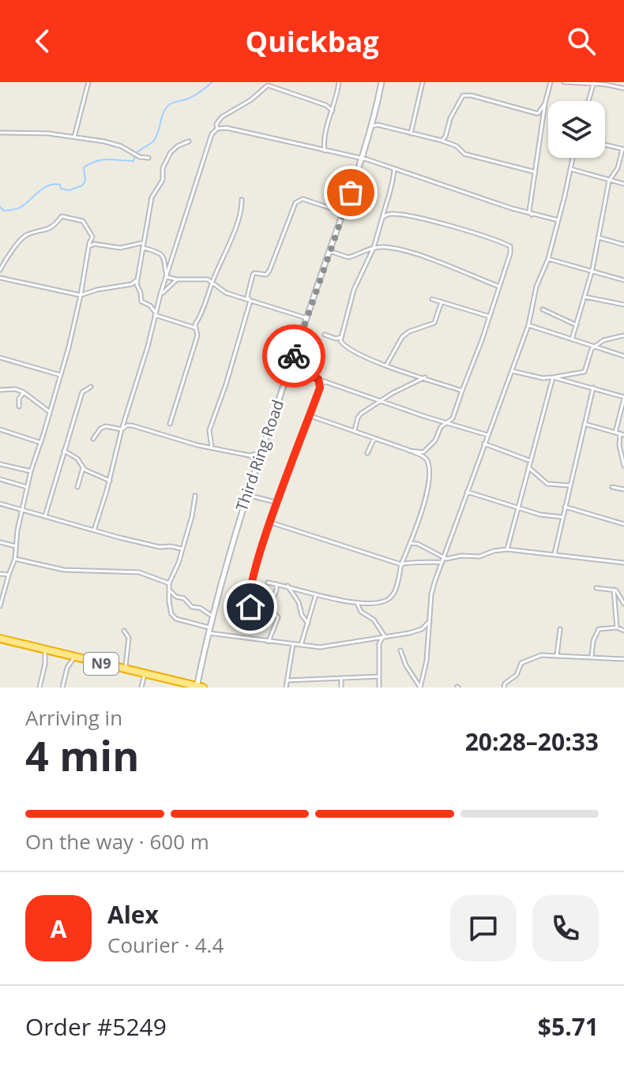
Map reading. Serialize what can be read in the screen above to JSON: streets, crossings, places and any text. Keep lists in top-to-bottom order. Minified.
{"streets":{"highway":["N9"],"street":["Third Ring Road"]},"crossings":[["Third Ring Road","N9"]],"page":{"header":"Quickbag","heading":["4 min","Arriving in","20:28–20:33"],"panel":["Alex","Courier · 4.4","Order #5249","$5.71"],"bar":"On the way · 600 m","round":"A"}}
